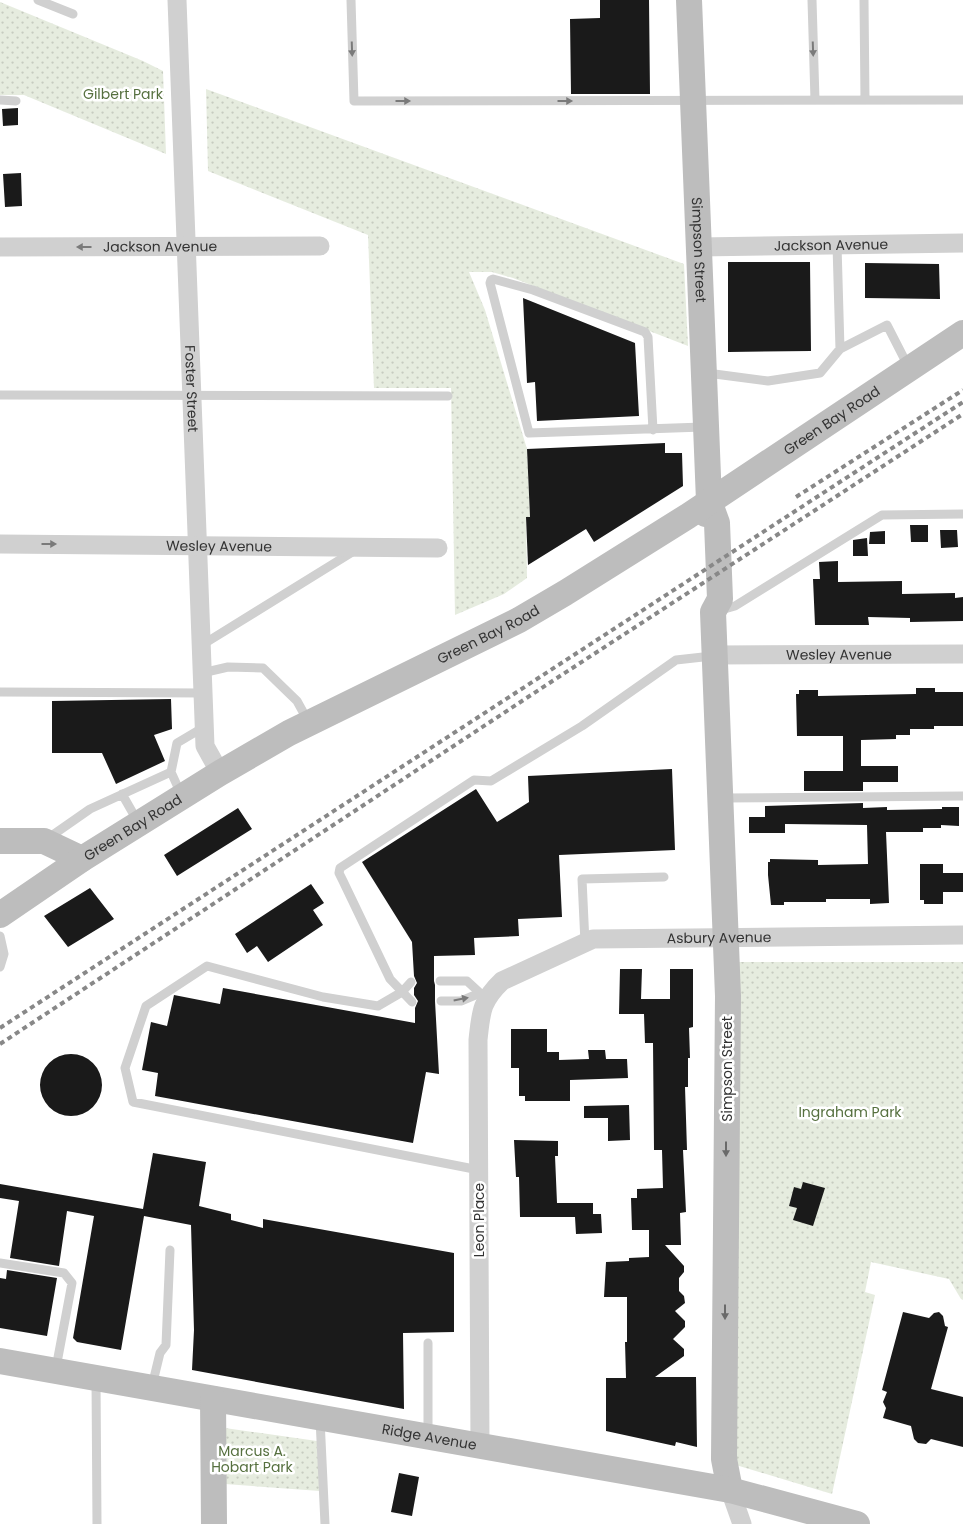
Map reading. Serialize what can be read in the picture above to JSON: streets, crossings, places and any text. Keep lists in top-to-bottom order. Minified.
{"streets":{"street":["Jackson Avenue","Simpson Street","Foster Street","Green Bay Road","Wesley Avenue","Asbury Avenue","Leon Place","Ridge Avenue"]},"crossings":[["Jackson Avenue","Simpson Street"],["Jackson Avenue","Foster Street"],["Simpson Street","Green Bay Road"],["Simpson Street","Wesley Avenue"],["Simpson Street","Asbury Avenue"],["Simpson Street","Ridge Avenue"],["Foster Street","Green Bay Road"],["Foster Street","Wesley Avenue"],["Asbury Avenue","Leon Place"],["Leon Place","Ridge Avenue"]],"one_way":["Simpson Street"],"parks":["Gilbert Park","Ingraham Park","Marcus A. Hobart Park"]}
